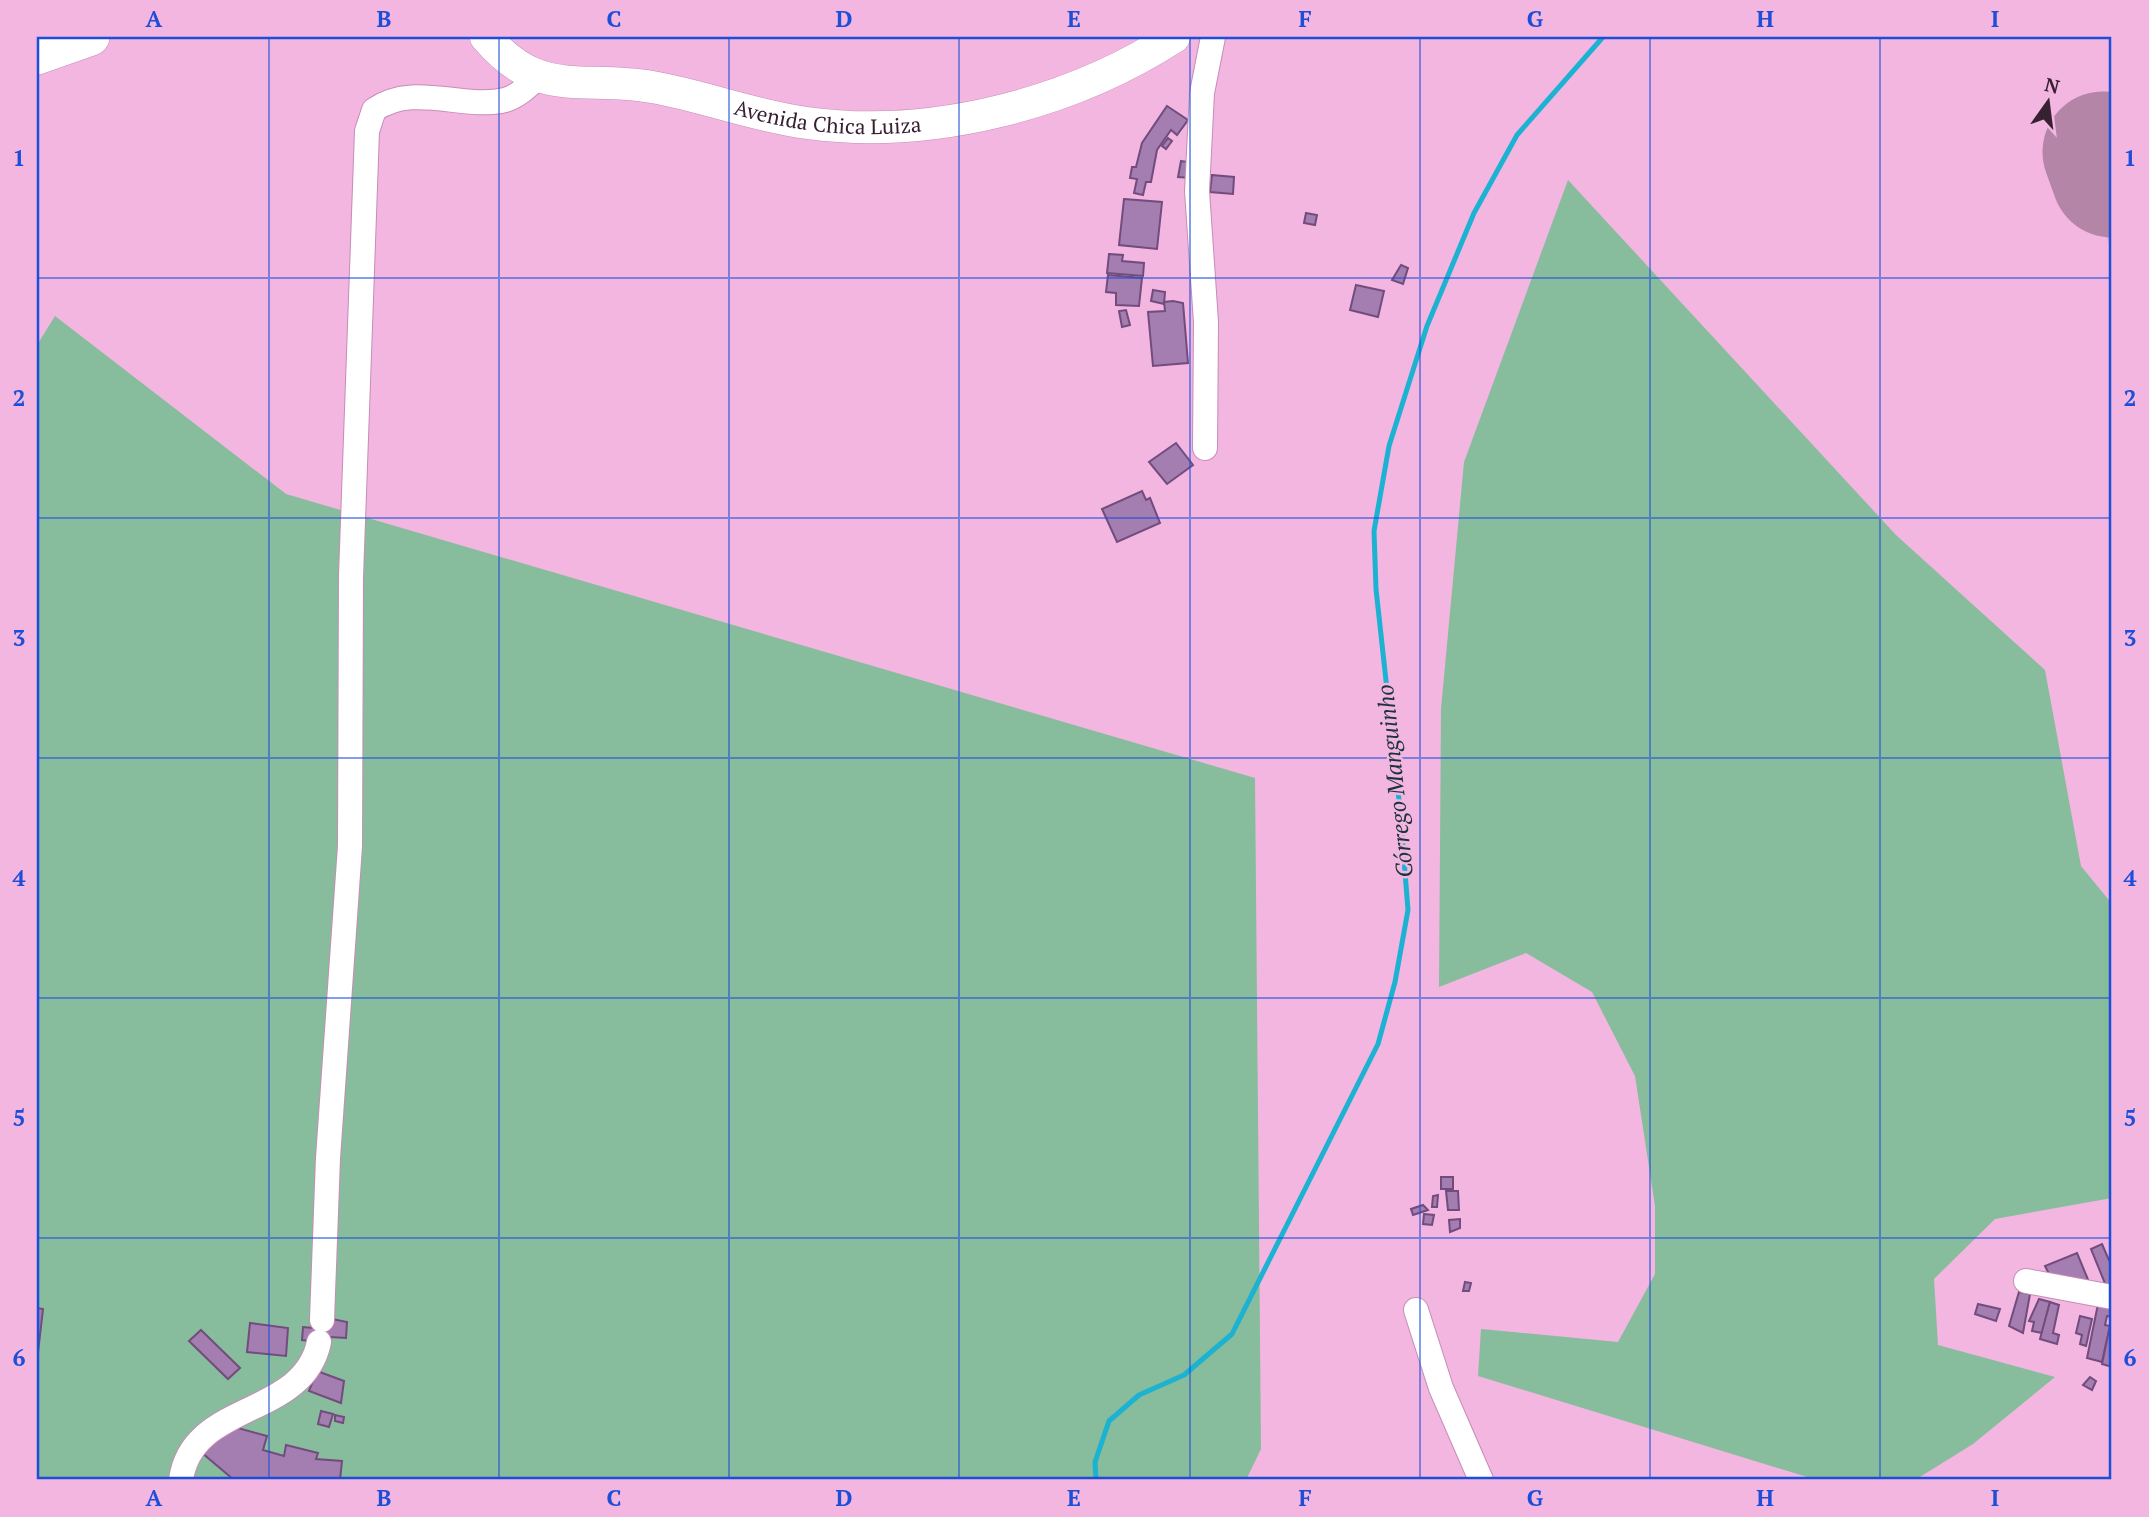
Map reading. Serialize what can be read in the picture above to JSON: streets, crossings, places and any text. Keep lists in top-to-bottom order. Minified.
{"streets":{"main road":["Avenida Chica Luiza"]},"water":["Córrego Manguinho"],"north":"top","grid":{"columns":["A","B","C","D","E","F","G","H","I"],"rows":["1","2","3","4","5","6"]}}
